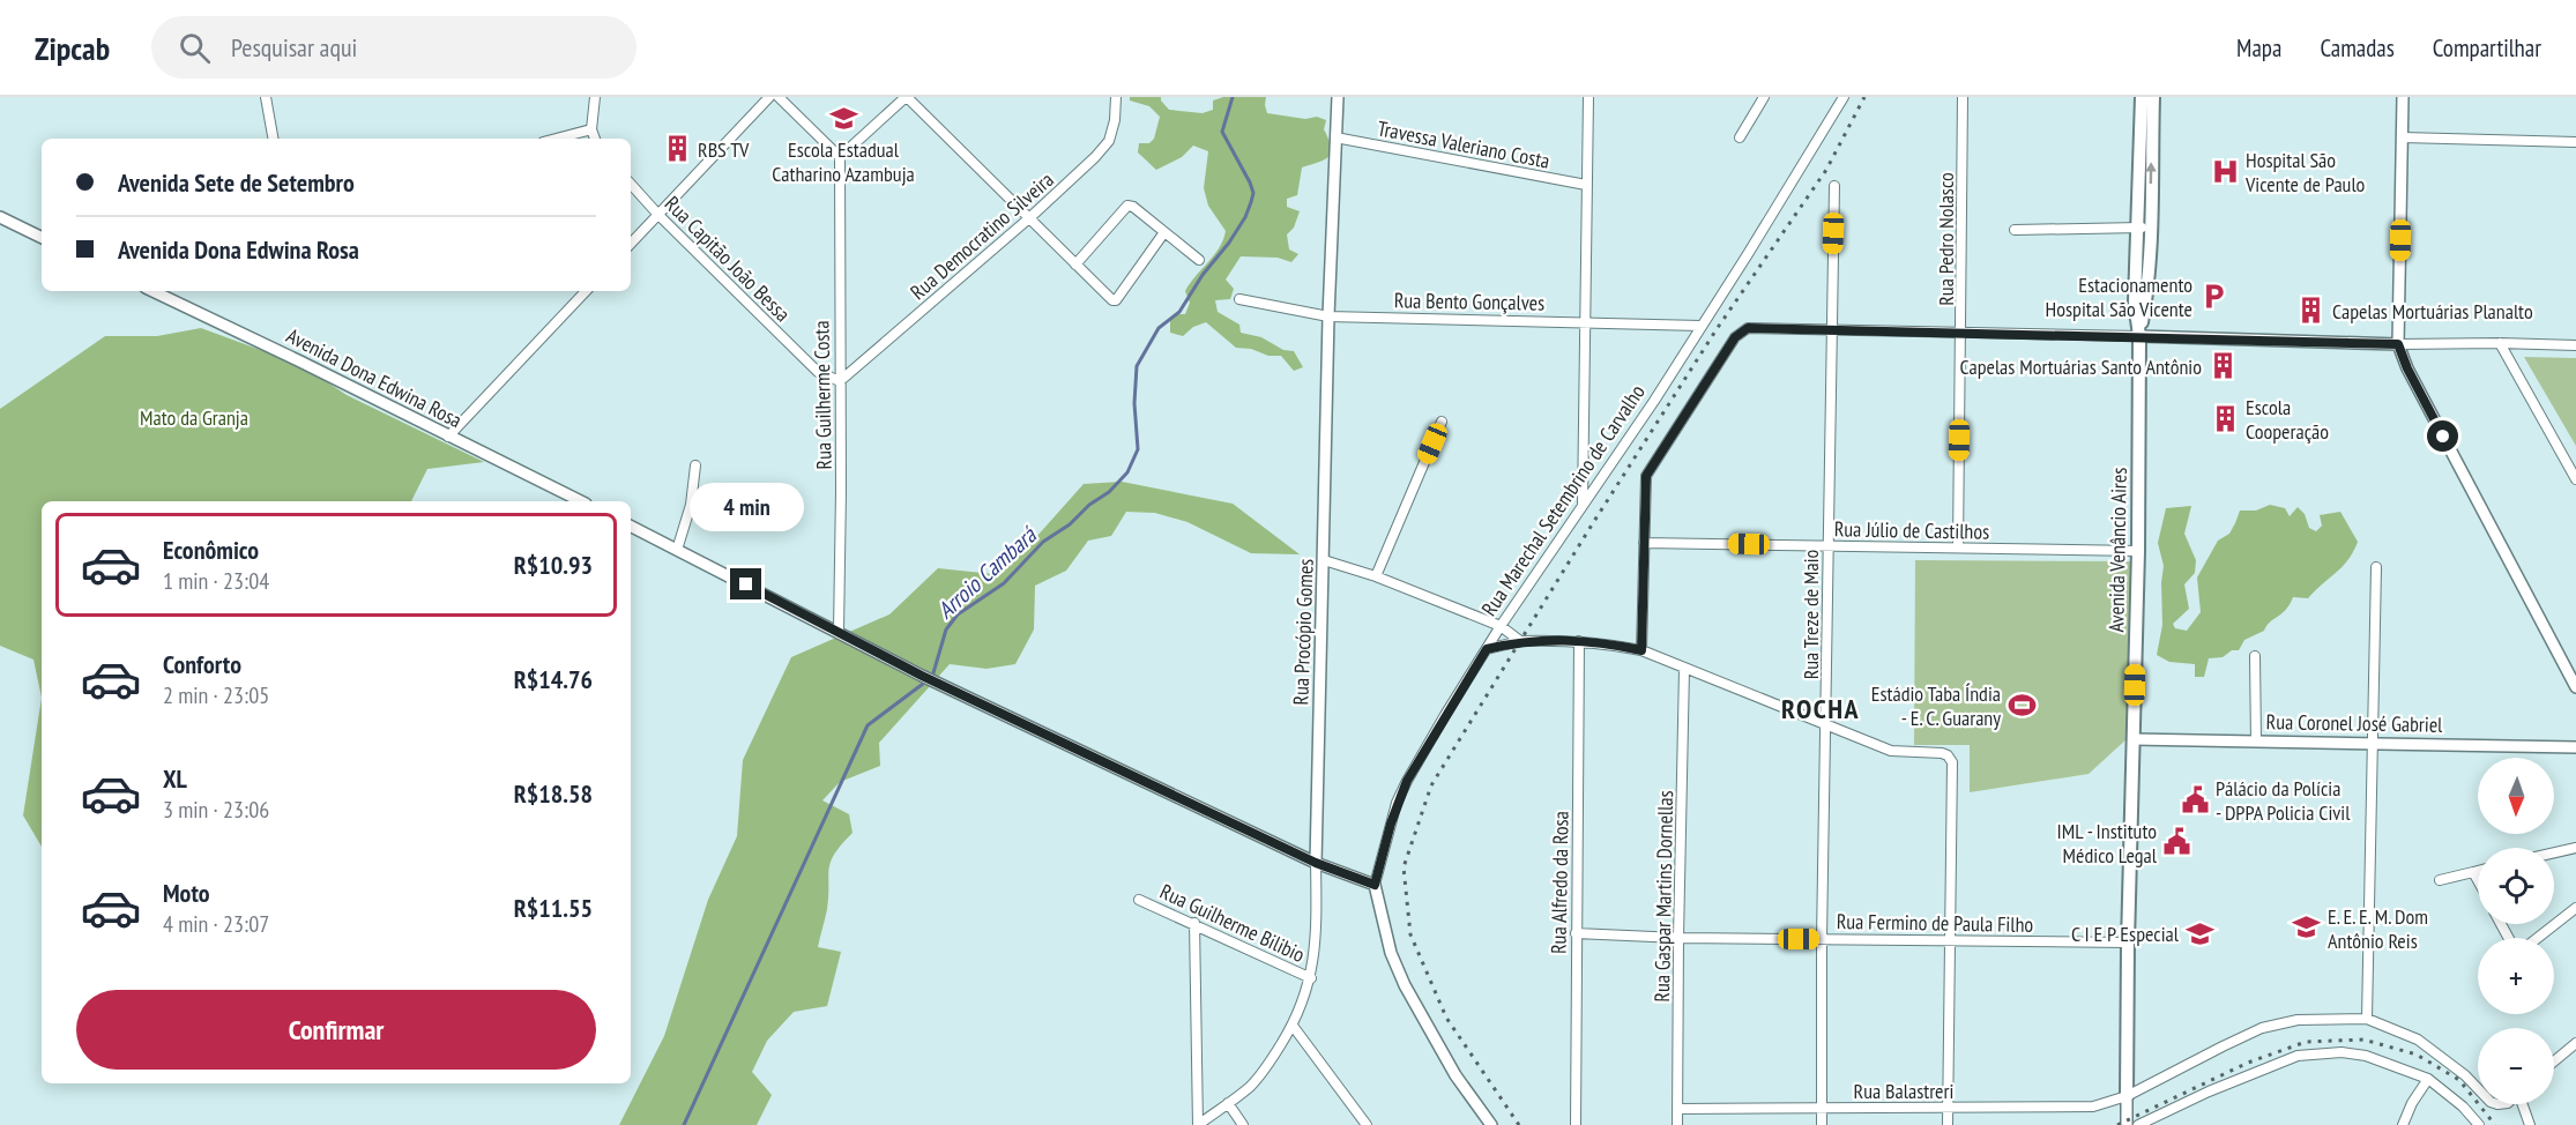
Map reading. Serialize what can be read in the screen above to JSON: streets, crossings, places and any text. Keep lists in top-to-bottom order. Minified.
{"streets":{"main road":["Avenida Venâncio Aires"],"street":["Travessa Valeriano Costa","Rua Democratino Silveira","Rua Pedro Nolasco","Rua Capitão João Bessa","Rua Bento Gonçalves","Avenida Dona Edwina Rosa","Rua Guilherme Costa","Rua Marechal Setembrino de Carvalho","Rua Júlio de Castilhos","Rua Treze de Maio","Rua Procópio Gomes","Rua Coronel José Gabriel","Rua Alfredo da Rosa","Rua Gaspar Martins Dornellas","Rua Guilherme Bilibio","Rua Fermino de Paula Filho","Rua Balastreri"]},"crossings":[["Travessa Valeriano Costa","Rua Procópio Gomes"],["Rua Democratino Silveira","Rua Capitão João Bessa"],["Rua Democratino Silveira","Rua Guilherme Costa"],["Rua Pedro Nolasco","Rua Júlio de Castilhos"],["Rua Capitão João Bessa","Rua Guilherme Costa"],["Rua Bento Gonçalves","Rua Marechal Setembrino de Carvalho"],["Rua Bento Gonçalves","Rua Procópio Gomes"],["Rua Júlio de Castilhos","Avenida Venâncio Aires"],["Rua Júlio de Castilhos","Rua Treze de Maio"],["Avenida Venâncio Aires","Rua Coronel José Gabriel"],["Avenida Venâncio Aires","Rua Fermino de Paula Filho"],["Avenida Venâncio Aires","Rua Balastreri"],["Rua Treze de Maio","Rua Fermino de Paula Filho"],["Rua Treze de Maio","Rua Balastreri"],["Rua Procópio Gomes","Rua Guilherme Bilibio"],["Rua Alfredo da Rosa","Rua Fermino de Paula Filho"],["Rua Gaspar Martins Dornellas","Rua Fermino de Paula Filho"],["Rua Gaspar Martins Dornellas","Rua Balastreri"]],"districts":["ROCHA"],"water":["Arroio Cambará"],"parks":["Mato da Granja"],"places":{"school or university":["Escola Estadual Catharino Azambuja","E. E. E. M. Dom Antônio Reis","C I E P Especial"],"building":["RBS TV","Capelas Mortuárias Planalto","Capelas Mortuárias Santo Antônio","Escola Cooperação"],"hospital":["Hospital São Vicente de Paulo"],"parking":["Estacionamento Hospital São Vicente"],"sports":["Estádio Taba Índia - E. C. Guarany"],"public building":["Pálácio da Polícia - DPPA Policia Civil","IML - Instituto Médico Legal"]},"north":"bottom","page":{"header":"Zipcab","search":"Pesquisar aqui","nav":["Mapa","Camadas","Compartilhar"],"banner":["Avenida Sete de Setembro","Avenida Dona Edwina Rosa"],"bubble":"4 min","list":[{"name":"Econômico","note":"1 min · 23:04","value":"R$10.93"},{"name":"Conforto","note":"2 min · 23:05","value":"R$14.76"},{"name":"XL","note":"3 min · 23:06","value":"R$18.58"},{"name":"Moto","note":"4 min · 23:07","value":"R$11.55"}],"map_buttons":["+","−"],"buttons":"Confirmar"}}
